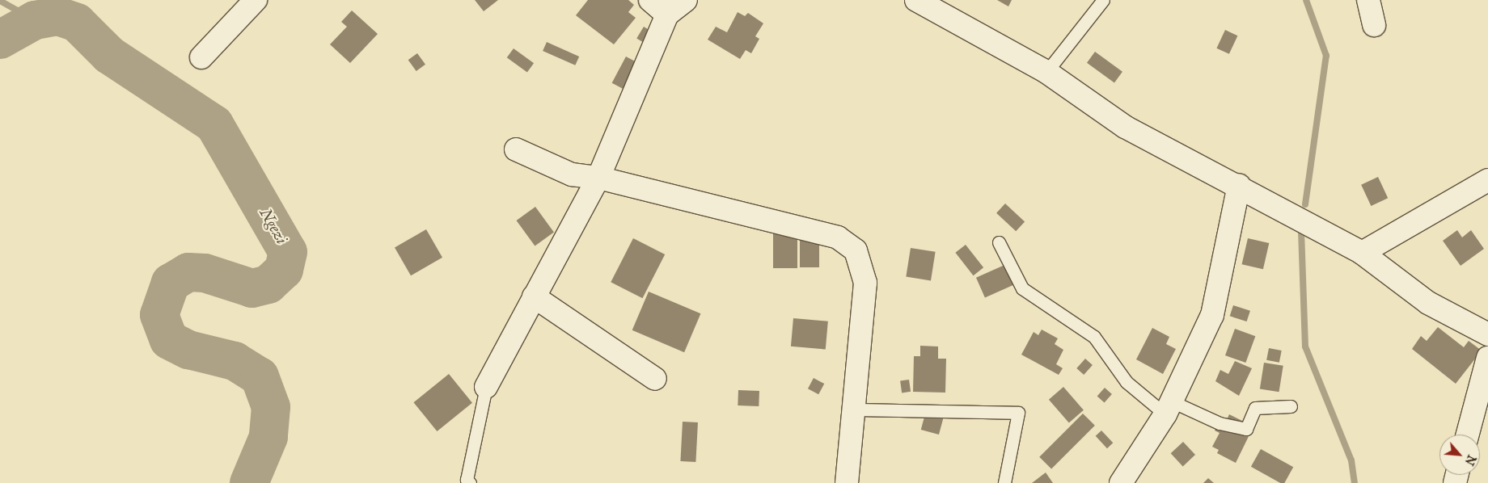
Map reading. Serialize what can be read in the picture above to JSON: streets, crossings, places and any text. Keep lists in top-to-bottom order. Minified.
{"water":["Ngezi"],"north":"bottom right"}
